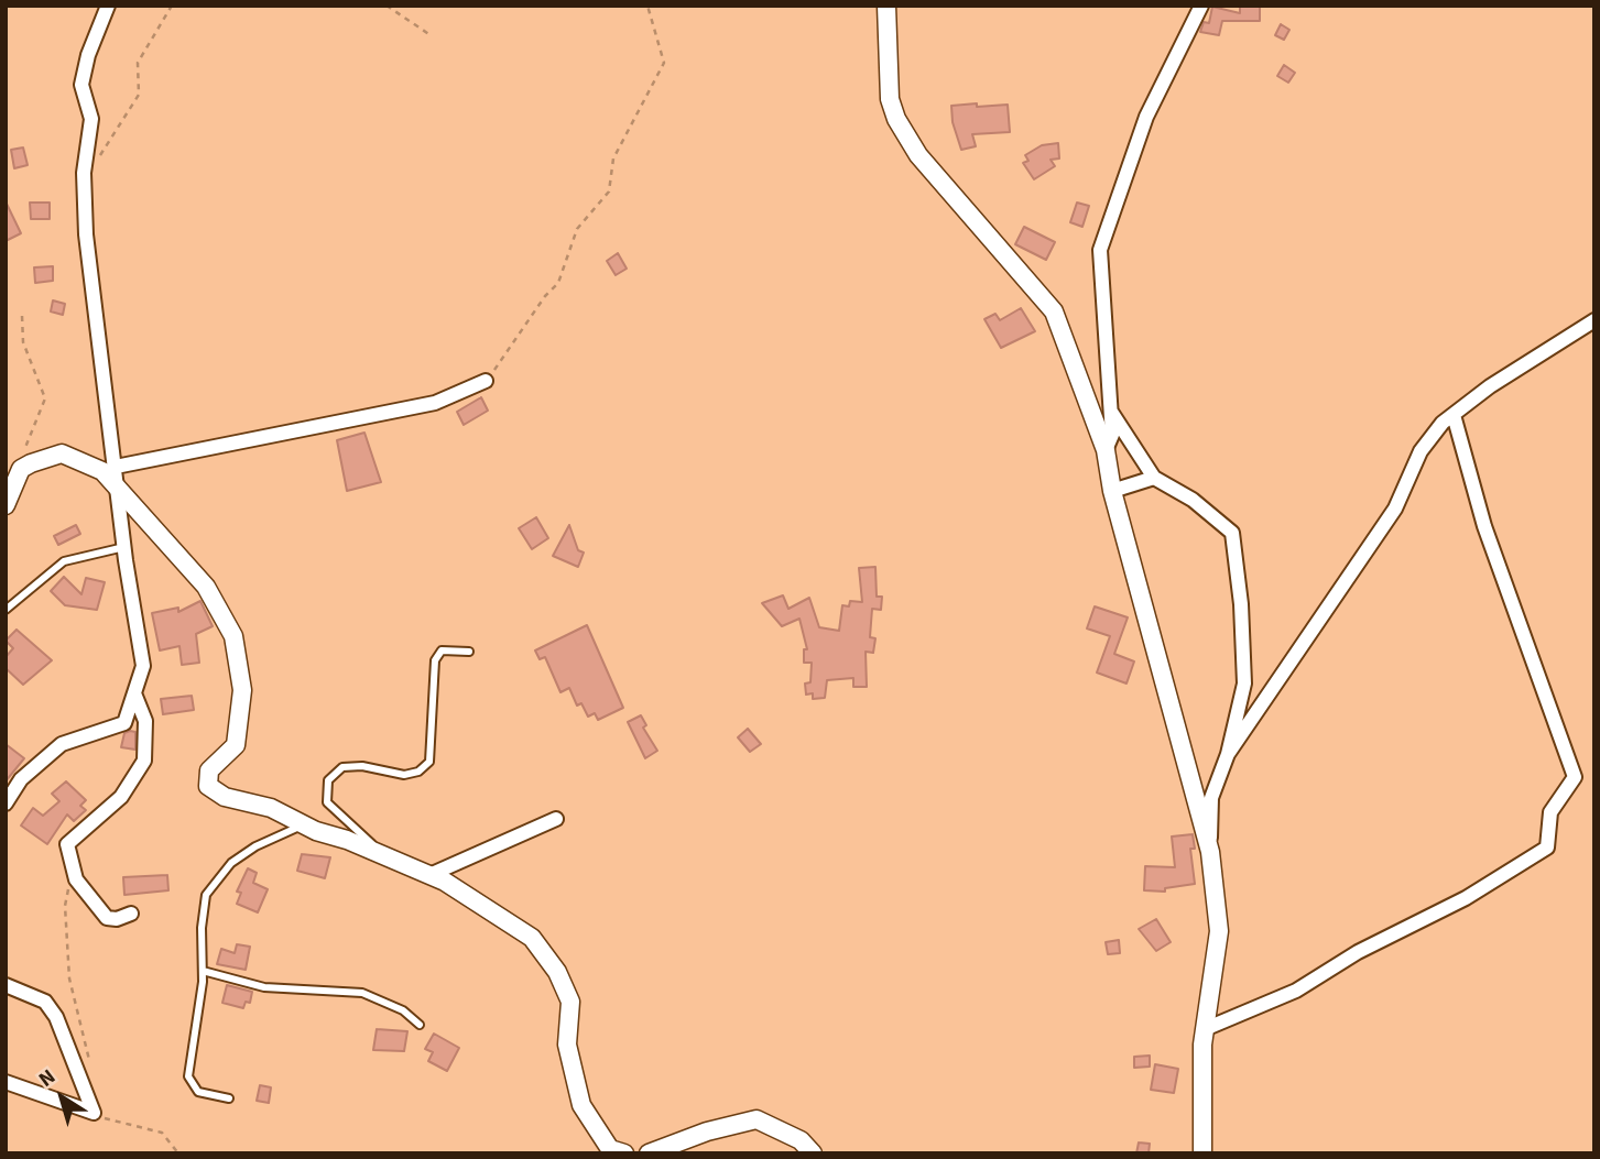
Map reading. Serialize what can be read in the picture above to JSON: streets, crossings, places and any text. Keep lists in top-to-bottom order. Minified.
{"north":"top left"}
